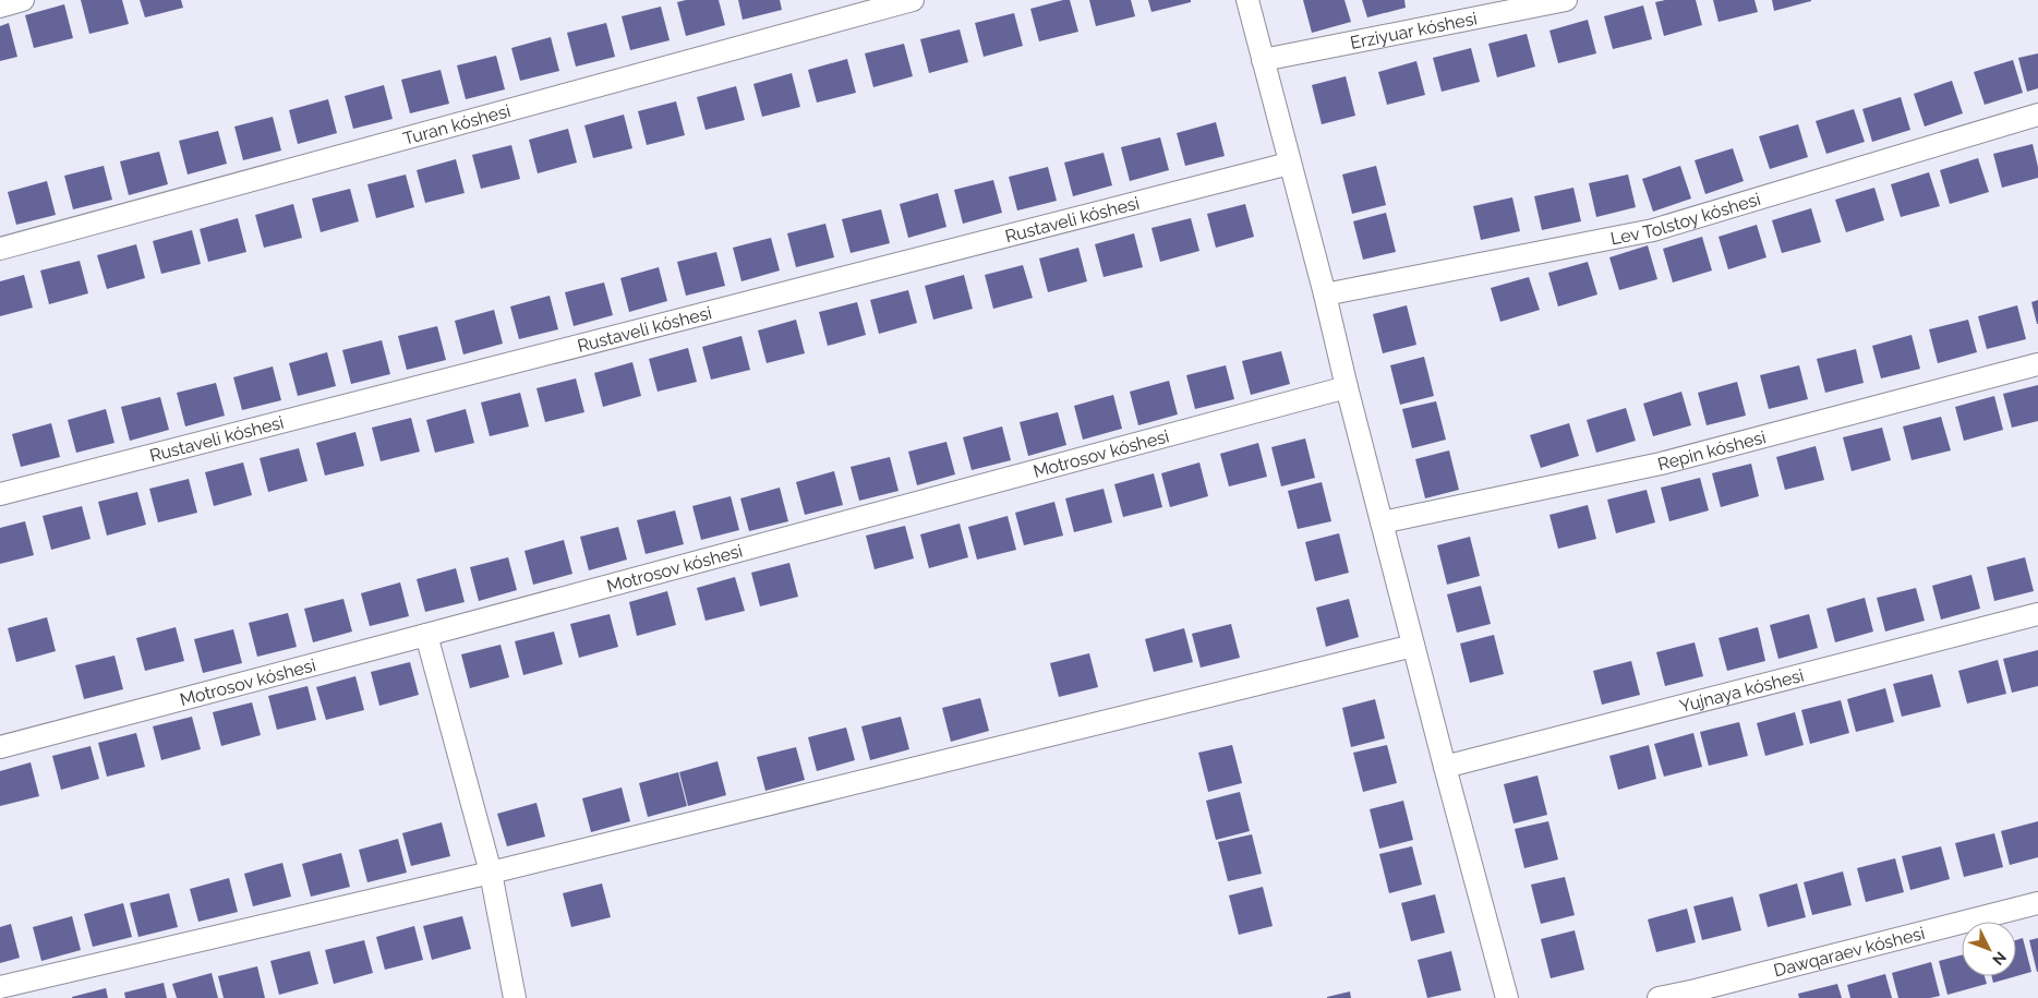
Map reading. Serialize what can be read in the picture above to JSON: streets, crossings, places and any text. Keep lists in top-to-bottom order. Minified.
{"streets":{"street":["Erziyuar kóshesi","Turan kóshesi","Lev Tolstoy kóshesi","Rustaveli kóshesi","Repin kóshesi","Motrosov kóshesi","Yujnaya kóshesi","Dawqaraev kóshesi"]},"north":"bottom right"}
